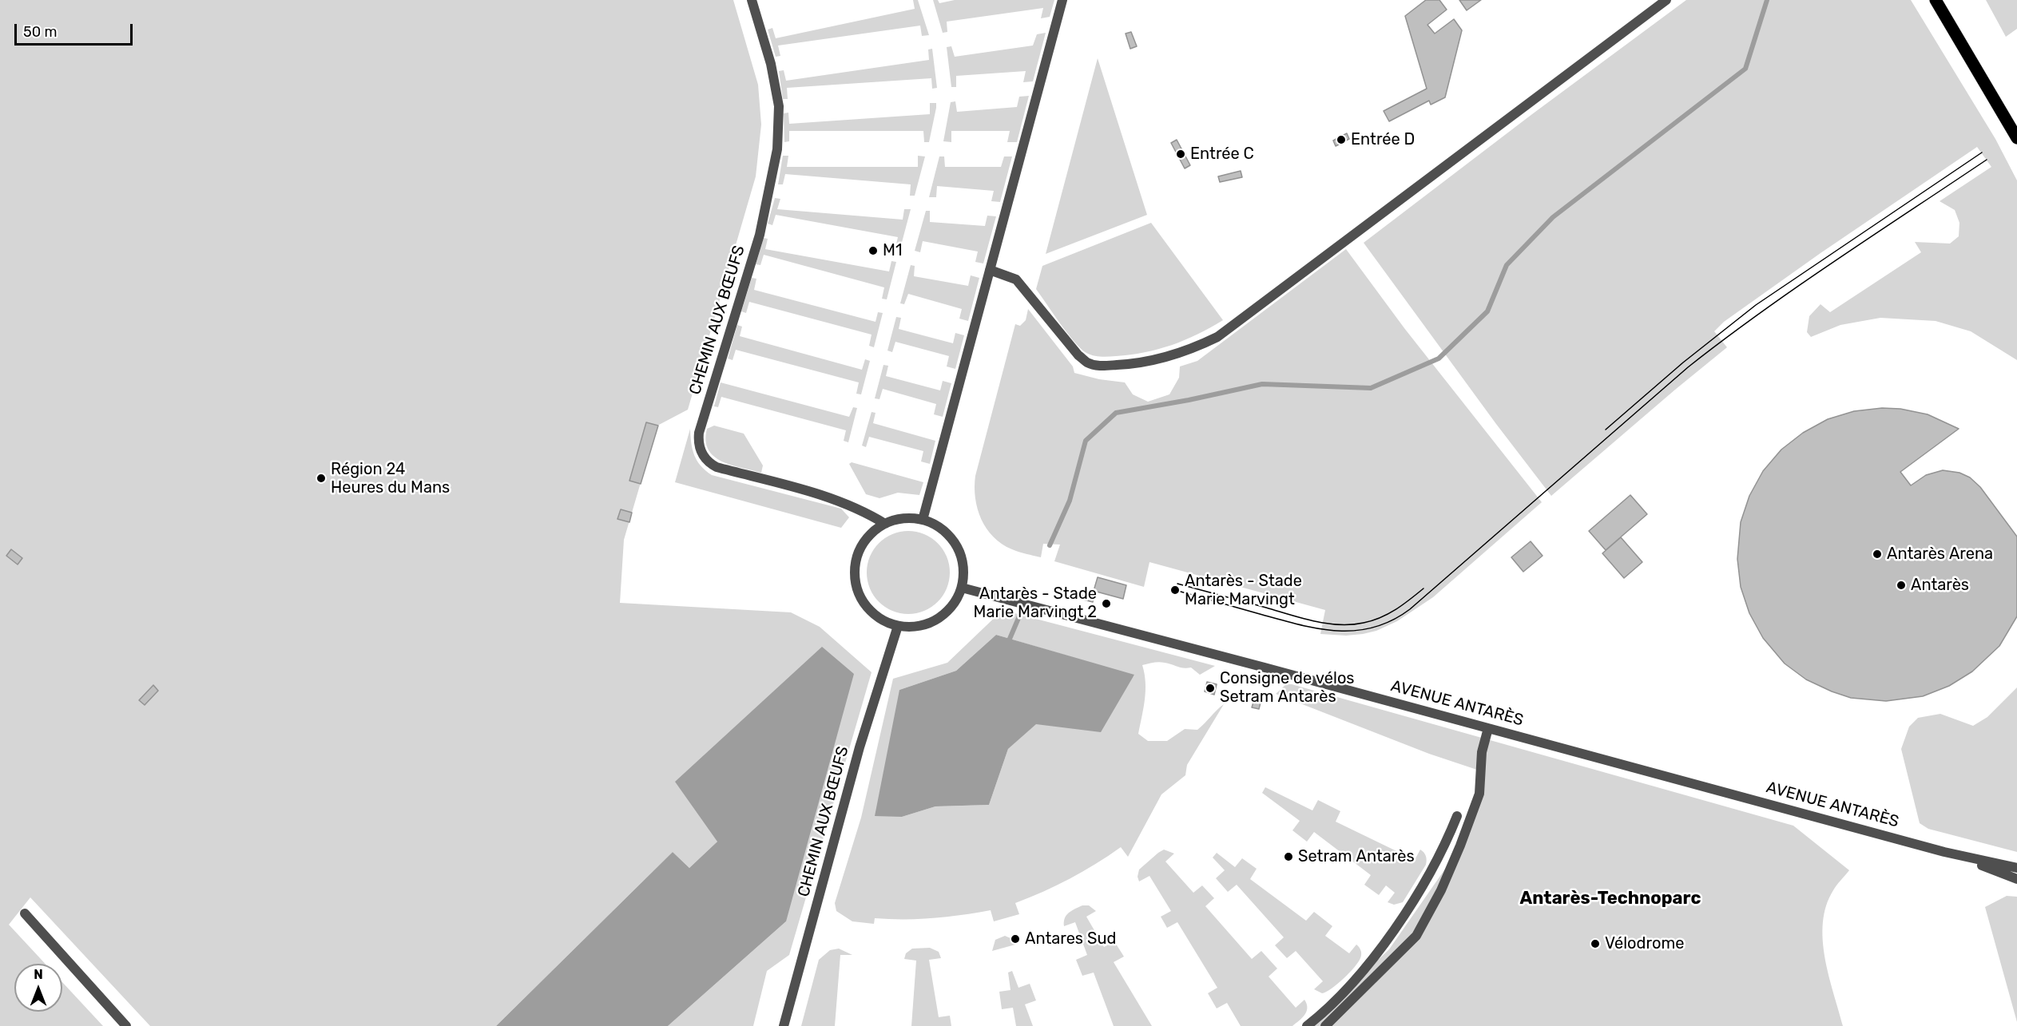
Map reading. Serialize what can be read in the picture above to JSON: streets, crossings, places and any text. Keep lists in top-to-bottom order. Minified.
{"streets":{"street":["CHEMIN AUX BŒUFS","AVENUE ANTARÈS"]},"crossings":[["CHEMIN AUX BŒUFS","AVENUE ANTARÈS"]],"districts":["Antarès-Technoparc"],"places":["Entrée D","Entrée C","M1","Région 24 Heures du Mans","Antarès Arena","Antarès","Antarès - Stade Marie Marvingt","Antarès - Stade Marie Marvingt 2","Consigne de vélos Setram Antarès","Setram Antarès","Antares Sud","Vélodrome"],"scale_bar":"50 m","north":"top"}
